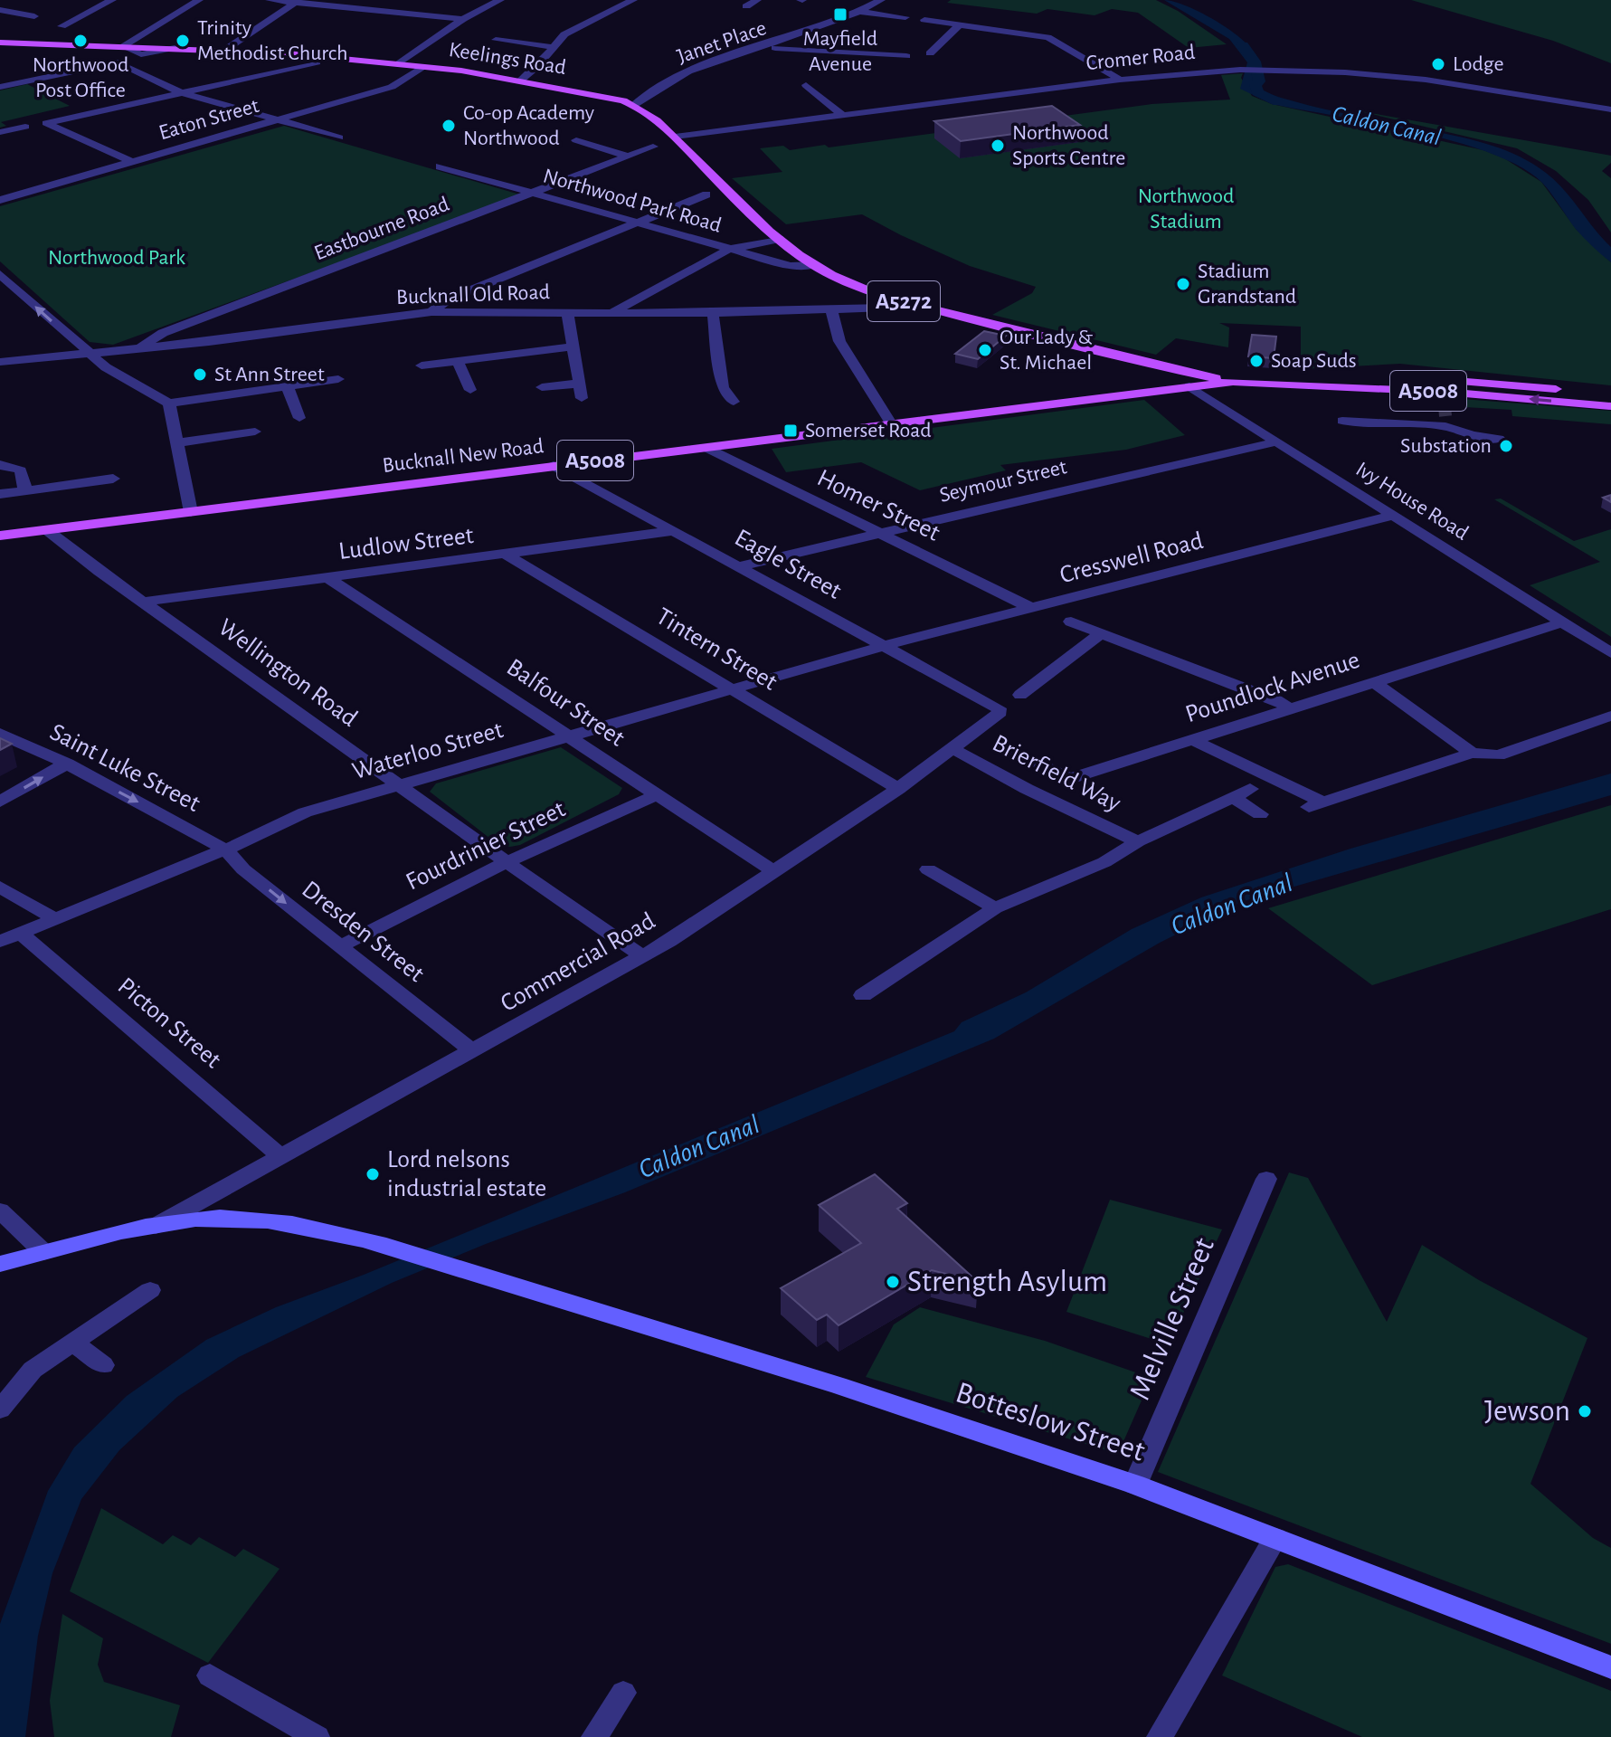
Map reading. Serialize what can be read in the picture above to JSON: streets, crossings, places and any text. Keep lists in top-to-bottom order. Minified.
{"streets":{"main road":["Keelings Road","A5272","A5008","Bucknall New Road"],"street":["Janet Place","Cromer Road","Eaton Street","Northwood Park Road","Eastbourne Road","Bucknall Old Road","Seymour Street","Ivy House Road","Homer Street","Ludlow Street","Cresswell Road","Eagle Street","Tintern Street","Wellington Road","Poundlock Avenue","Balfour Street","Waterloo Street","Saint Luke Street","Brierfield Way","Fourdrinier Street","Dresden Street","Commercial Road","Picton Street","Melville Street","Botteslow Street"]},"crossings":[["Janet Place","Keelings Road"],["Cromer Road","Keelings Road"],["Keelings Road","Eaton Street"],["Keelings Road","Northwood Park Road"],["Keelings Road","Bucknall Old Road"],["Keelings Road","A5008"],["Northwood Park Road","Eastbourne Road"],["Eastbourne Road","Bucknall Old Road"],["A5008","Bucknall New Road"],["A5008","Ivy House Road"],["Bucknall New Road","Ivy House Road"],["Bucknall New Road","Homer Street"],["Bucknall New Road","Eagle Street"],["Bucknall New Road","Wellington Road"],["Seymour Street","Ivy House Road"],["Seymour Street","Homer Street"],["Seymour Street","Eagle Street"],["Ivy House Road","Cresswell Road"],["Ivy House Road","Poundlock Avenue"],["Homer Street","Cresswell Road"],["Ludlow Street","Eagle Street"],["Ludlow Street","Tintern Street"],["Ludlow Street","Wellington Road"],["Ludlow Street","Balfour Street"],["Cresswell Road","Eagle Street"],["Cresswell Road","Waterloo Street"],["Eagle Street","Waterloo Street"],["Eagle Street","Commercial Road"],["Tintern Street","Waterloo Street"],["Tintern Street","Commercial Road"],["Wellington Road","Waterloo Street"],["Wellington Road","Fourdrinier Street"],["Wellington Road","Commercial Road"],["Balfour Street","Waterloo Street"],["Balfour Street","Fourdrinier Street"],["Balfour Street","Commercial Road"],["Waterloo Street","Saint Luke Street"],["Waterloo Street","Dresden Street"],["Waterloo Street","Picton Street"],["Saint Luke Street","Dresden Street"],["Brierfield Way","Commercial Road"],["Fourdrinier Street","Dresden Street"],["Dresden Street","Commercial Road"],["Commercial Road","Picton Street"],["Commercial Road","Botteslow Street"],["Melville Street","Botteslow Street"]],"one_way":["Dresden Street"],"water":["Caldon Canal"],"parks":["Northwood Stadium","Northwood Park"],"places":{"transit":["Mayfield Avenue","Somerset Road"],"other":["Northwood Post Office","Trinity Methodist Church","Lodge","Co-op Academy Northwood","Northwood Sports Centre","Stadium Grandstand","Our Lady & St. Michael","Soap Suds","St Ann Street","Substation","Lord nelsons industrial estate","Strength Asylum","Jewson"]}}
